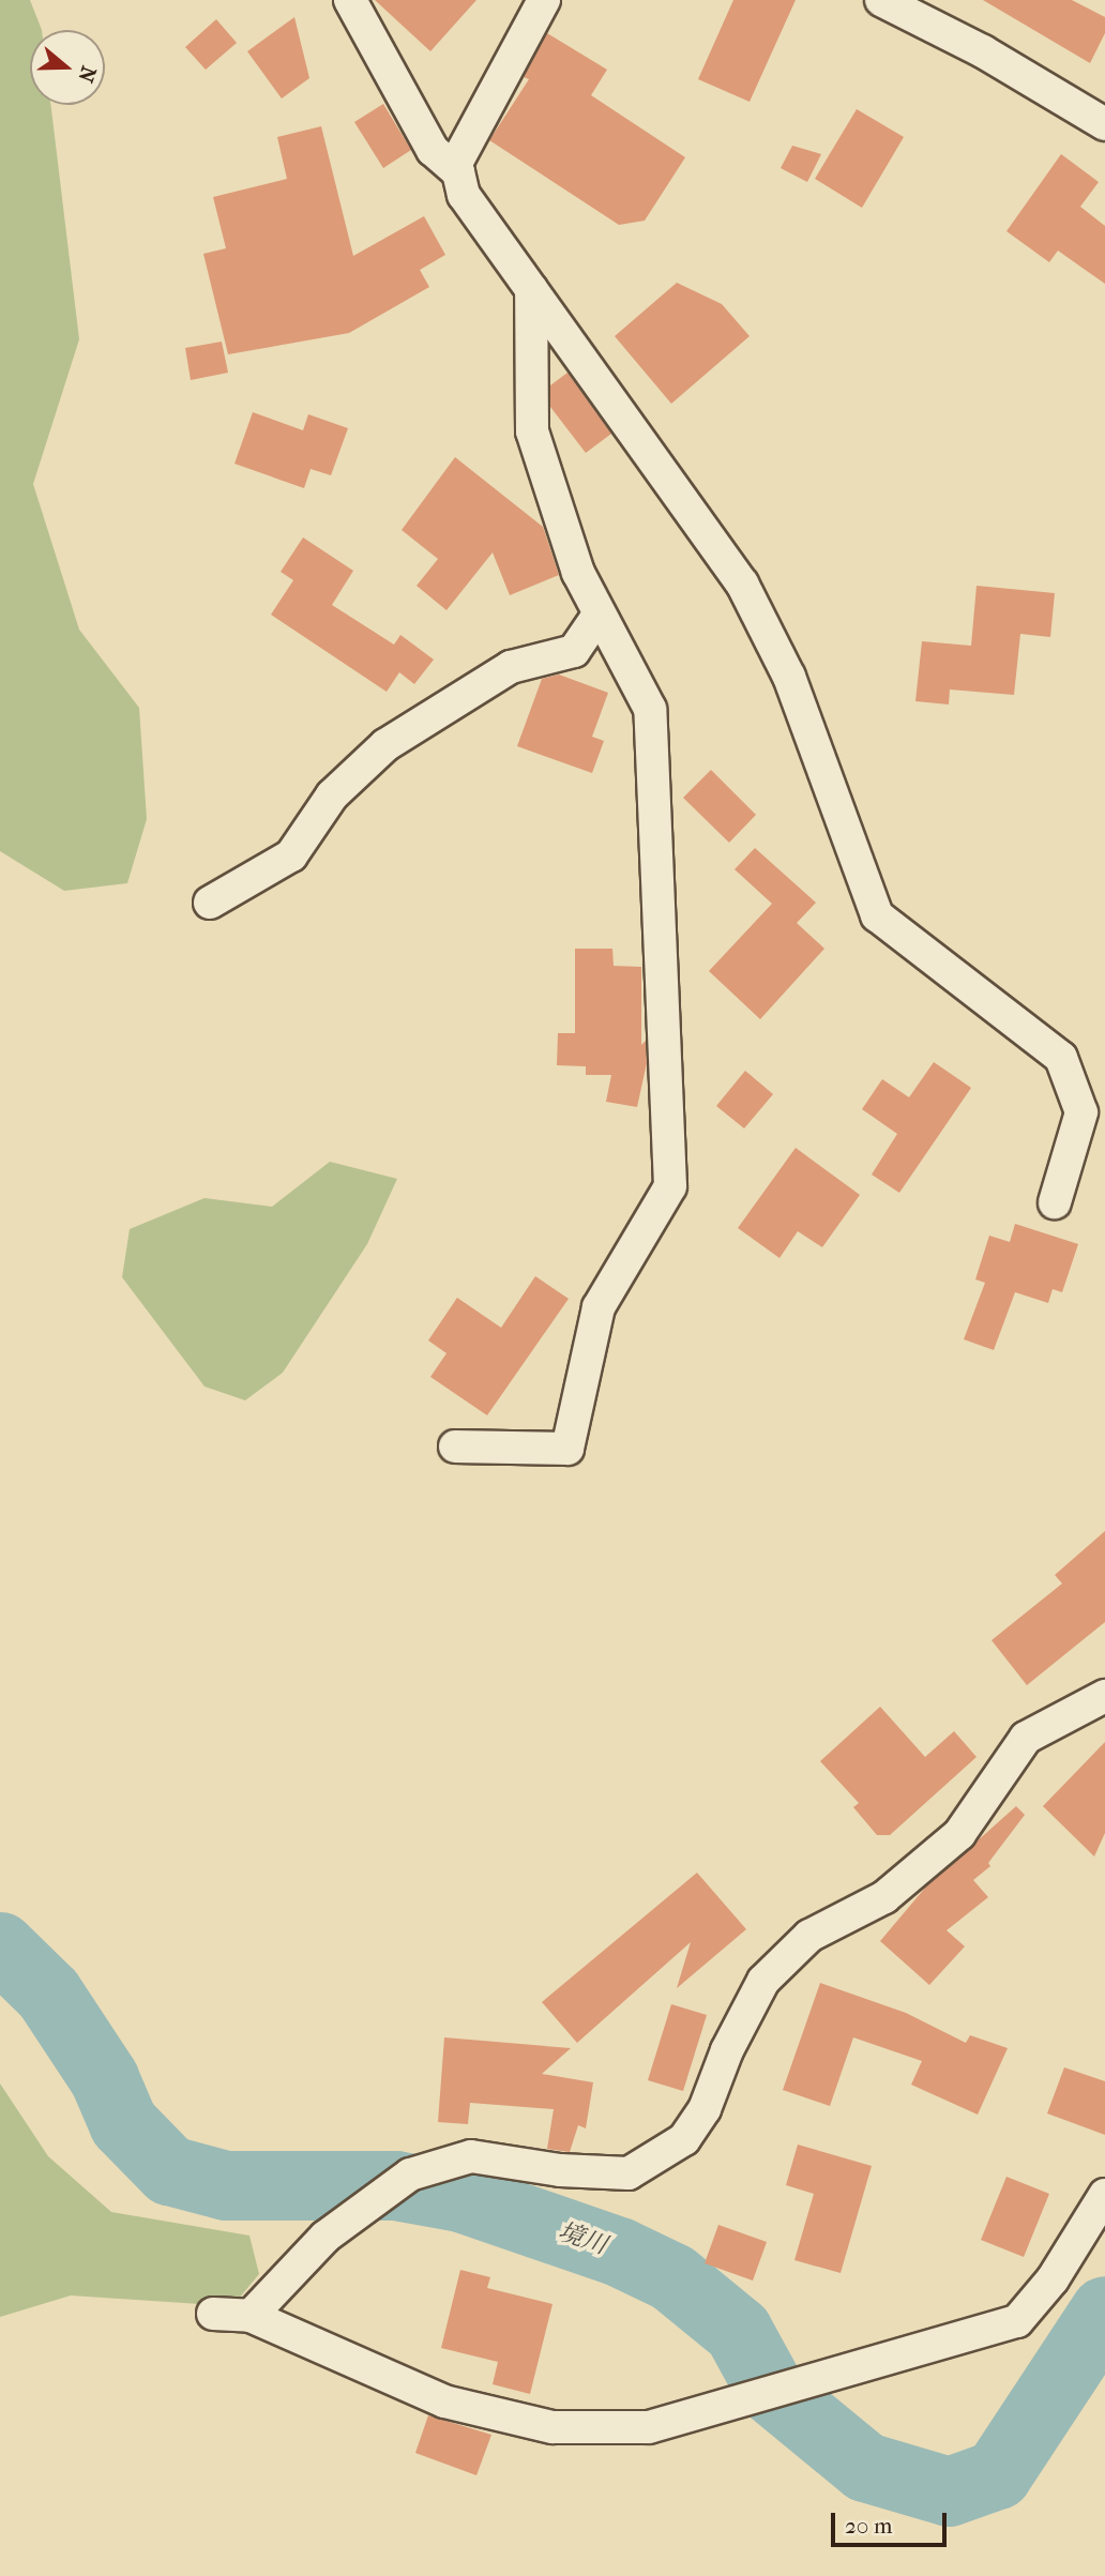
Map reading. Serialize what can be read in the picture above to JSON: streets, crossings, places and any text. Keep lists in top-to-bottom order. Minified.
{"water":["境川"],"scale_bar":"20 m","north":"right"}
